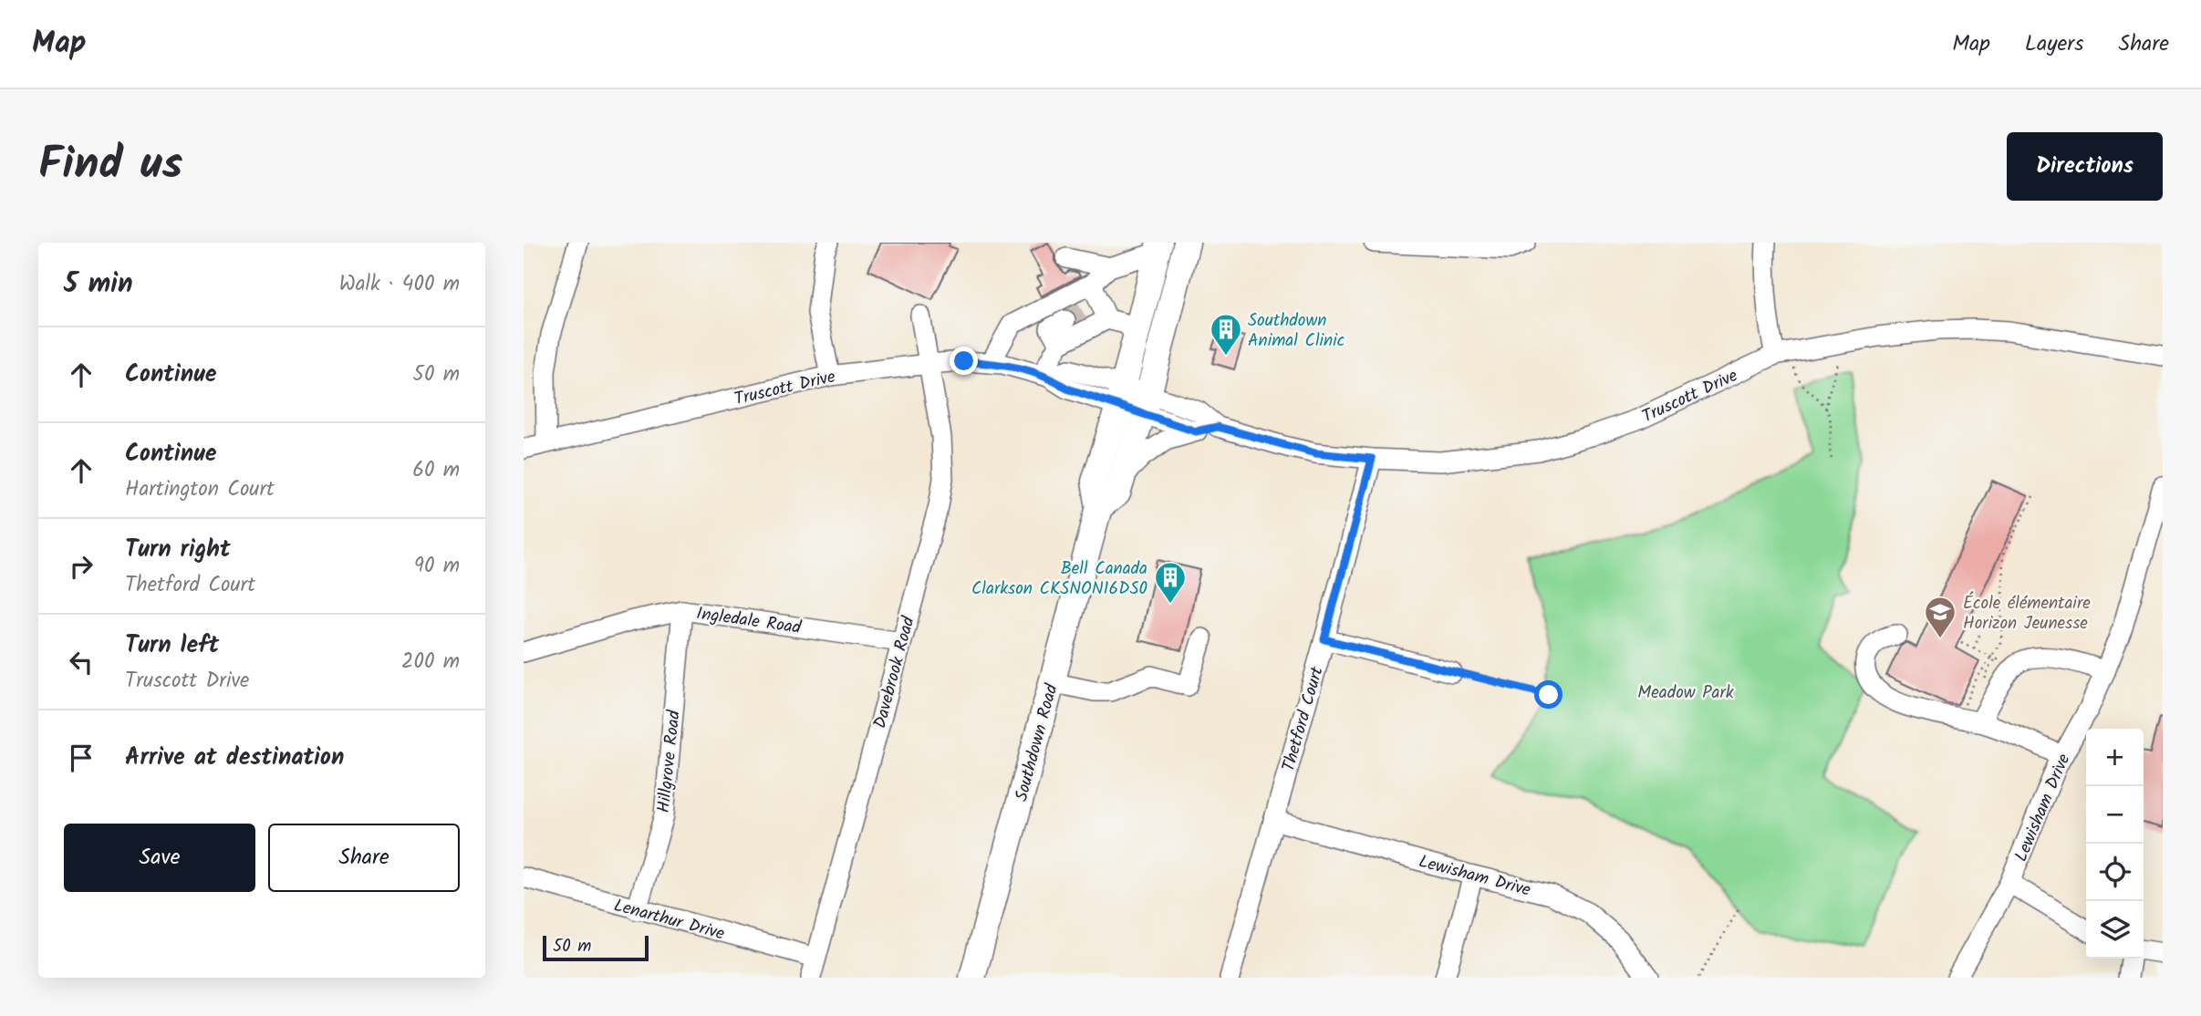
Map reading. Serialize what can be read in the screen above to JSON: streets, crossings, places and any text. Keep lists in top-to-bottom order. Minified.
{"streets":{"main road":["Southdown Road"],"street":["Truscott Drive","Ingledale Road","Davebrook Road","Thetford Court","Hillgrove Road","Lewisham Drive","Lenarthur Drive"]},"crossings":[["Truscott Drive","Davebrook Road"],["Truscott Drive","Thetford Court"],["Truscott Drive","Southdown Road"],["Ingledale Road","Davebrook Road"],["Ingledale Road","Hillgrove Road"],["Davebrook Road","Lenarthur Drive"],["Thetford Court","Lewisham Drive"],["Hillgrove Road","Lenarthur Drive"]],"parks":["Meadow Park"],"places":{"building":["Southdown Animal Clinic","Bell Canada Clarkson CKSNON16DS0"],"school or university":["École élémentaire Horizon Jeunesse"]},"scale_bar":"50 m","page":{"header":"Map","nav":["Map","Layers","Share"],"title":"Find us","buttons":["Directions",["Save","Share"]],"heading":["5 min","Walk · 400 m"],"list":[["Continue","50 m"],["Continue","Hartington Court","60 m"],["Turn right","Thetford Court","90 m"],["Turn left","Truscott Drive","200 m"],"Arrive at destination"],"map_buttons":["+","−"],"scale":"50 m"}}
